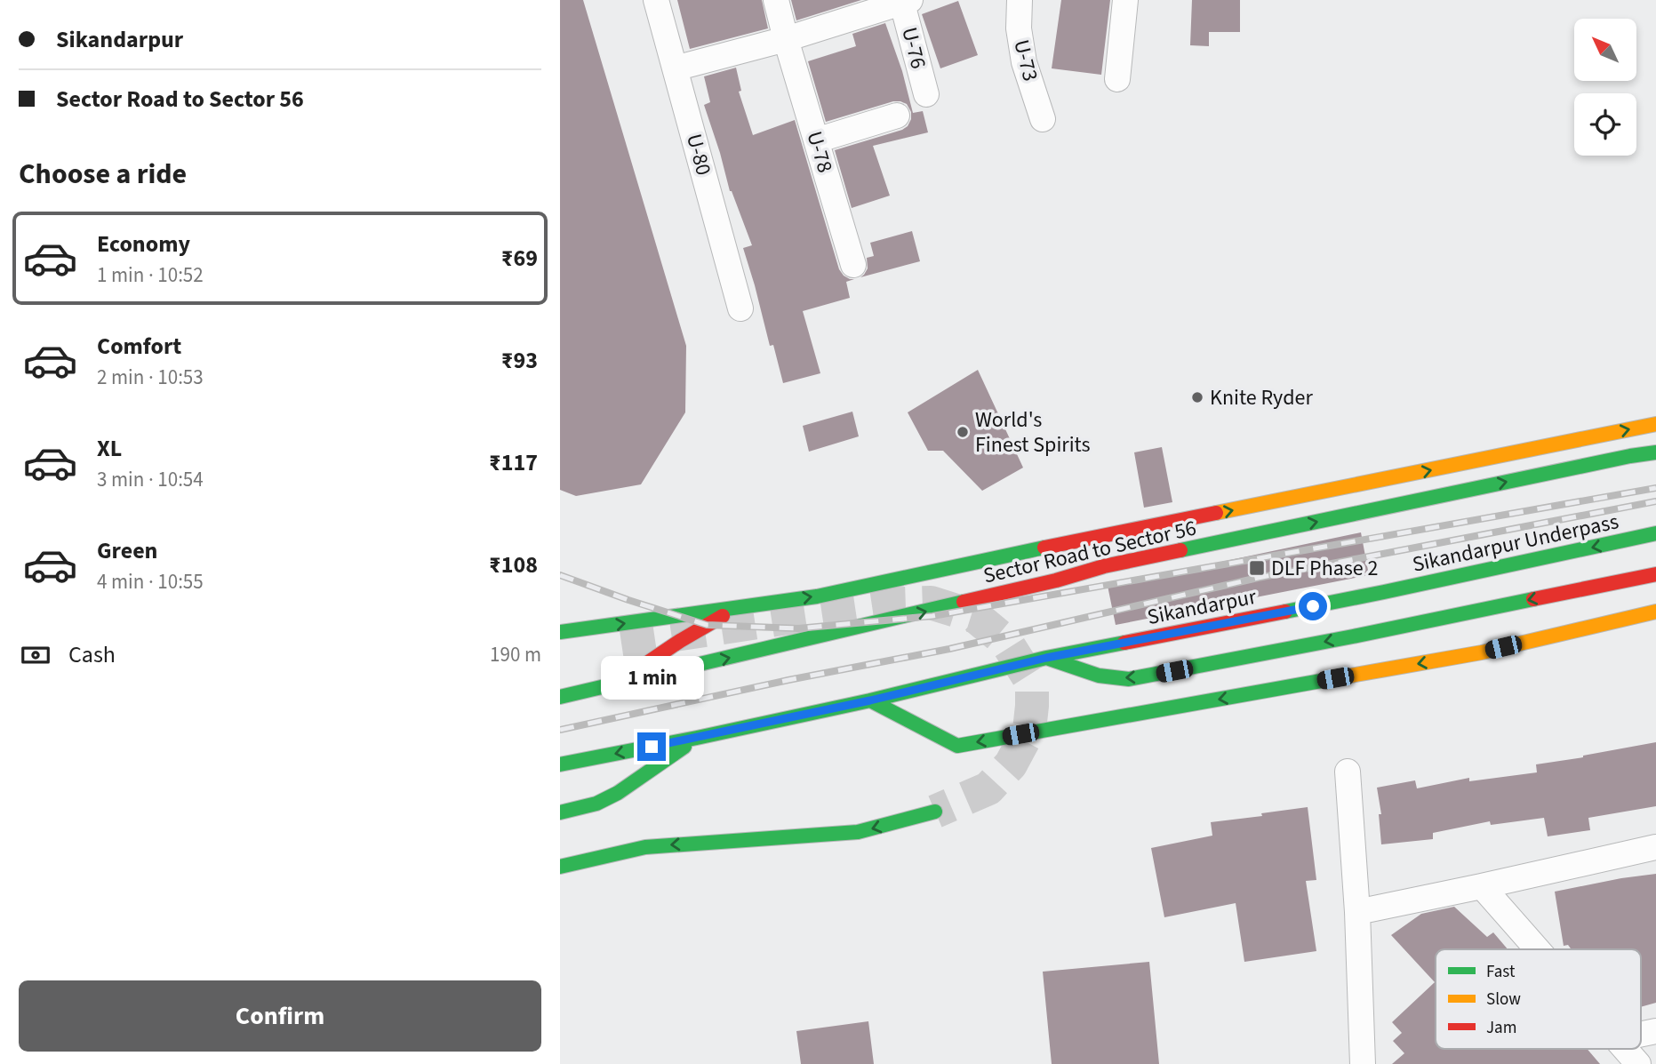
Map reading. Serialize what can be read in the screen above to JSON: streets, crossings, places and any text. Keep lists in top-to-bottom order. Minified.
{"streets":{"main road":["Sikandarpur Underpass","Sector Road to Sector 56","Sikandarpur"],"street":["U-76","U-73","U-78","U-80"]},"crossings":[["Sikandarpur Underpass","Sikandarpur"]],"places":{"other":["Knite Ryder","World's Finest Spirits"],"transit":["DLF Phase 2"]},"legend":["Fast","Slow","Jam"],"north":"top left","page":{"banner":["Sikandarpur","Sector Road to Sector 56"],"heading":"Choose a ride","list":[{"name":"Economy","note":"1 min · 10:52","value":"₹69"},{"name":"Comfort","note":"2 min · 10:53","value":"₹93"},{"name":"XL","note":"3 min · 10:54","value":"₹117"},{"name":"Green","note":"4 min · 10:55","value":"₹108"}],"pay":["Cash","190 m"],"bubble":"1 min","buttons":"Confirm"}}
